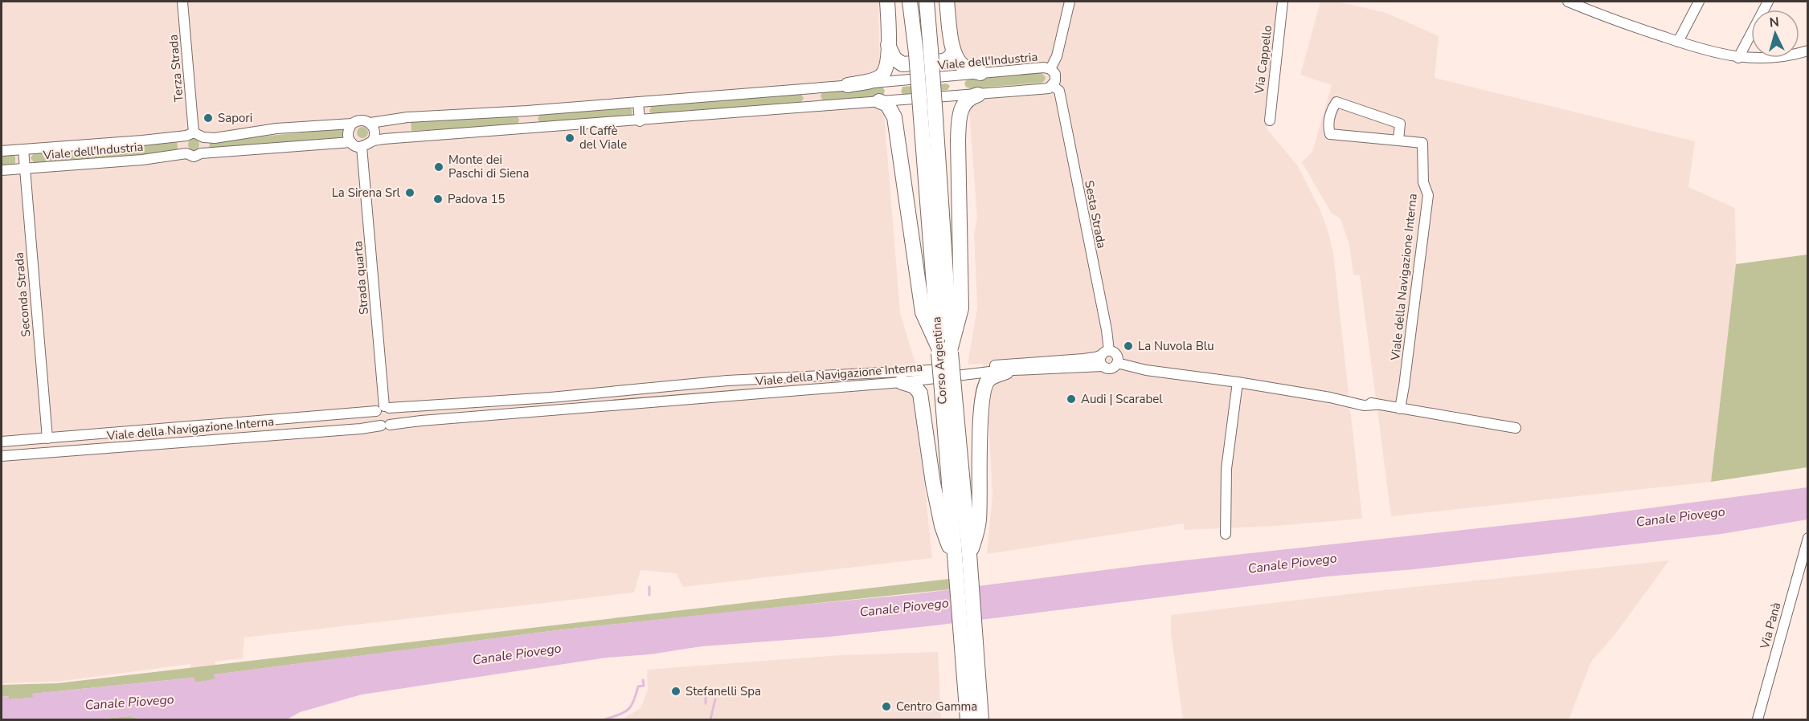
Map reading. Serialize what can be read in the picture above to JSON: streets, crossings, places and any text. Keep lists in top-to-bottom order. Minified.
{"streets":{"highway":["Corso Argentina"],"street":["Via Cappello","Viale dell'Industria","Terza Strada","Sesta Strada","Viale della Navigazione Interna","Strada quarta","Seconda Strada","Via Panà"]},"crossings":[["Viale dell'Industria","Terza Strada"],["Viale dell'Industria","Sesta Strada"],["Viale dell'Industria","Strada quarta"],["Viale dell'Industria","Seconda Strada"],["Sesta Strada","Viale della Navigazione Interna"],["Viale della Navigazione Interna","Strada quarta"],["Viale della Navigazione Interna","Seconda Strada"]],"water":["Canale Piovego"],"places":["Sapori","Il Caffè del Viale","Monte dei Paschi di Siena","La Sirena Srl","Padova 15","La Nuvola Blu","Audi | Scarabel","Stefanelli Spa","Centro Gamma"],"north":"top"}
